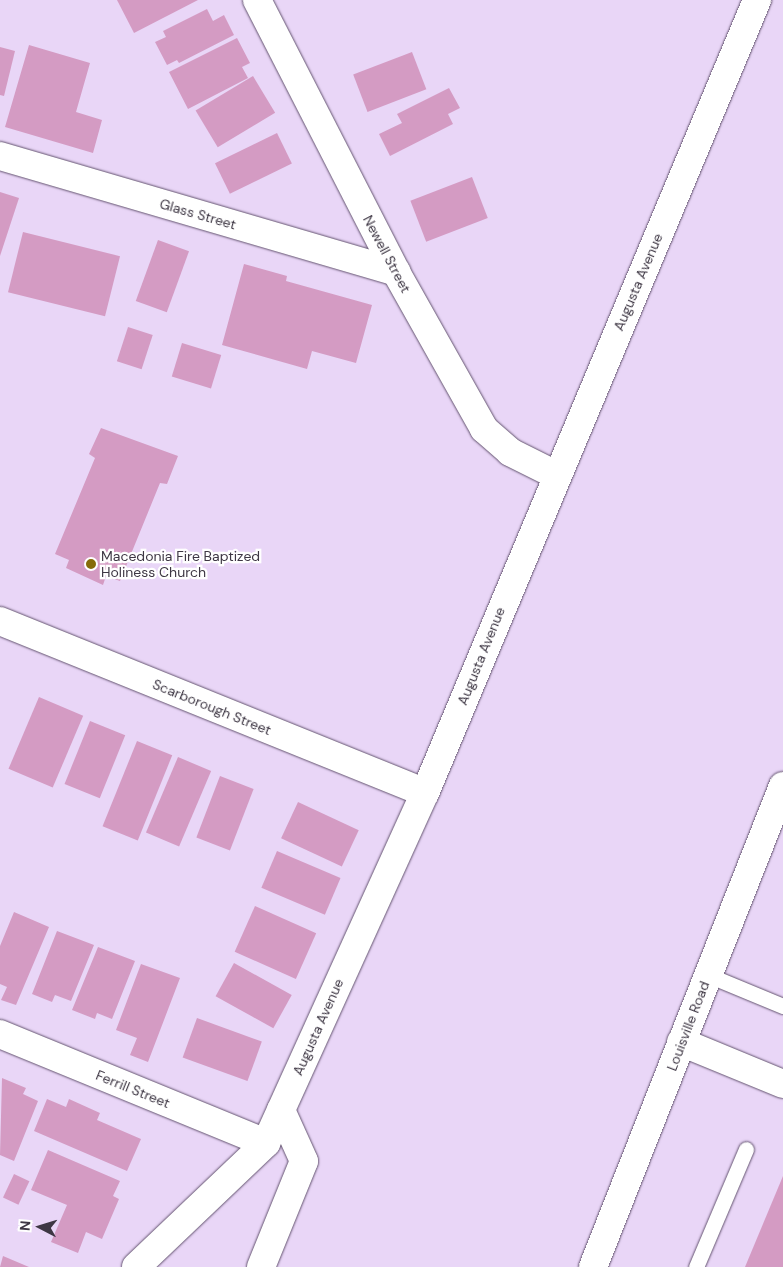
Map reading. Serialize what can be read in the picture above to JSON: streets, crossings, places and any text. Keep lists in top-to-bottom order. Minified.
{"streets":{"street":["Glass Street","Newell Street","Augusta Avenue","Scarborough Street","Louisville Road","Ferrill Street"]},"crossings":[["Glass Street","Newell Street"],["Newell Street","Augusta Avenue"],["Augusta Avenue","Scarborough Street"],["Augusta Avenue","Ferrill Street"]],"places":["Macedonia Fire Baptized Holiness Church"],"north":"left"}
